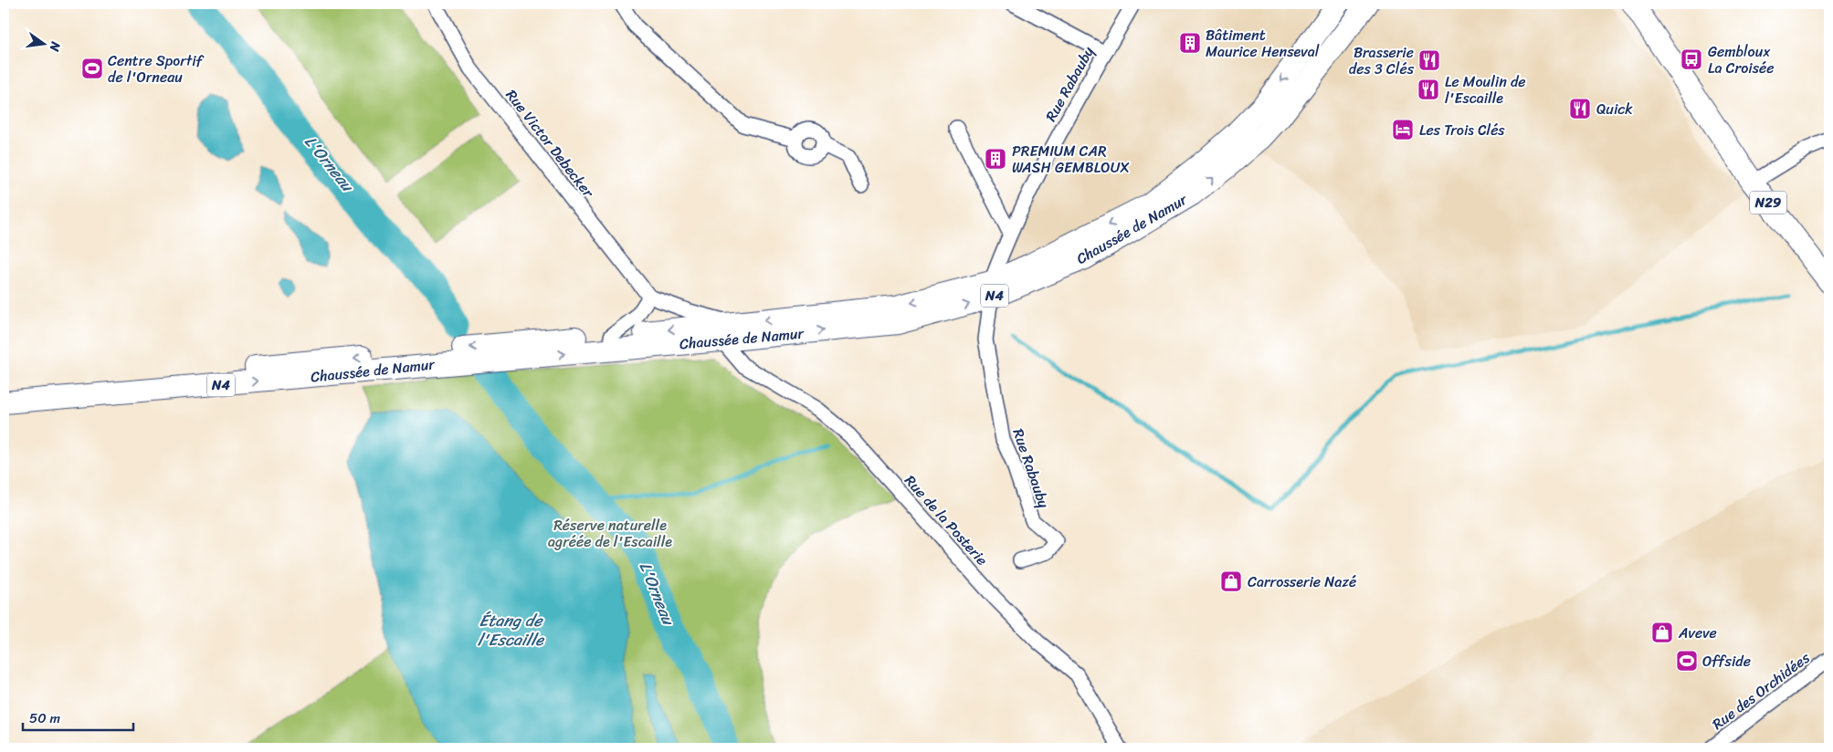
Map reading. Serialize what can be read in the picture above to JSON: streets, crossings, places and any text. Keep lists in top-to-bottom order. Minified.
{"streets":{"main road":["N29","Chaussée de Namur","N4"],"street":["Rue Rabauby","Rue Victor Debecker","Rue de la Posterie","Rue des Orchidées"]},"crossings":[["Rue Rabauby","Chaussée de Namur"],["Chaussée de Namur","Rue de la Posterie"]],"water":["L'Orneau","Étang de l'Escaille"],"parks":["Réserve naturelle agréée de l'Escaille"],"places":{"building":["Bâtiment Maurice Henseval","PREMIUM CAR WASH GEMBLOUX"],"bus stop":["Gembloux La Croisée"],"restaurant":["Brasserie des 3 Clés","Le Moulin de l'Escaille","Quick"],"sports":["Centre Sportif de l'Orneau","Offside"],"hotel":["Les Trois Clés"],"shop":["Carrosserie Nazé","Aveve"]},"scale_bar":"50 m","north":"right"}
